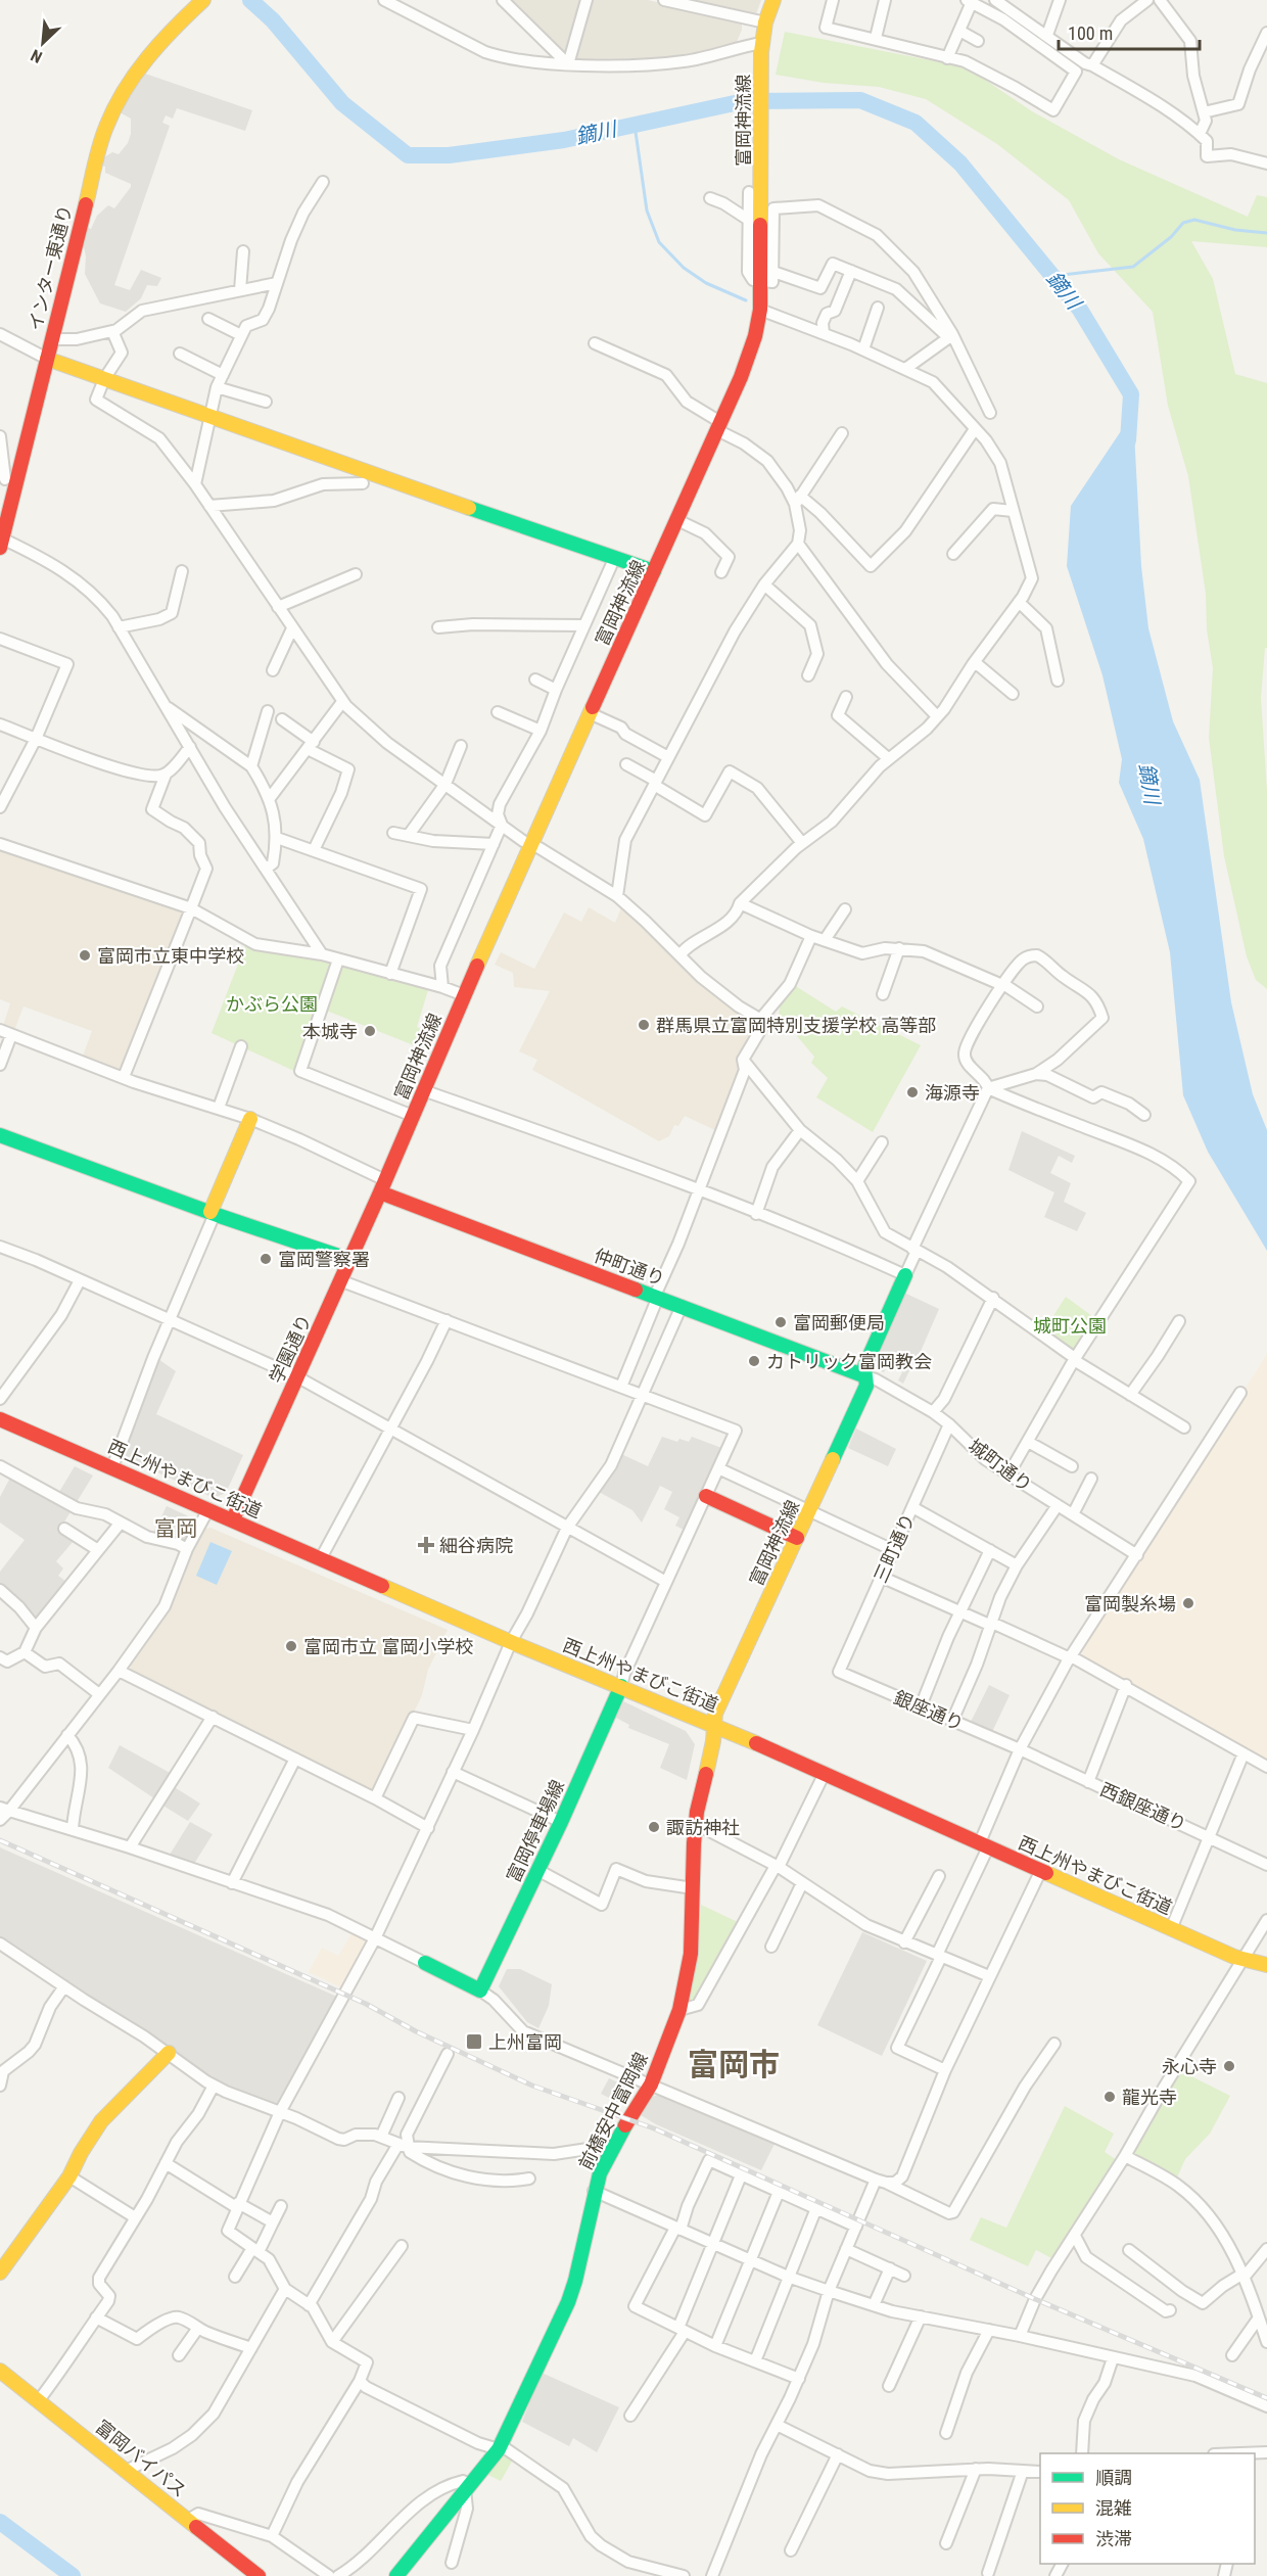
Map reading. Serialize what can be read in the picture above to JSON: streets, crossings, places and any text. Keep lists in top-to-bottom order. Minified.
{"streets":{"main road":["富岡神流線","インター東通り","仲町通り","学園通り","西上州やまびこ街道","富岡停車場線","前橋安中富岡線","富岡バイパス"],"street":["城町通り","三町通り","銀座通り","西銀座通り"]},"crossings":[["富岡神流線","仲町通り"],["富岡神流線","学園通り"],["富岡神流線","城町通り"],["富岡神流線","西上州やまびこ街道"],["富岡神流線","前橋安中富岡線"],["仲町通り","学園通り"],["仲町通り","城町通り"],["学園通り","西上州やまびこ街道"],["城町通り","三町通り"],["西上州やまびこ街道","富岡停車場線"],["西上州やまびこ街道","前橋安中富岡線"],["三町通り","銀座通り"],["銀座通り","西銀座通り"]],"districts":["富岡","富岡市"],"water":["鏑川"],"parks":["かぶら公園","城町公園"],"places":{"other":["富岡市立東中学校","群馬県立富岡特別支援学校 高等部","本城寺","海源寺","富岡警察署","富岡郵便局","カトリック富岡教会","富岡製糸場","富岡市立 富岡小学校","諏訪神社","永心寺","龍光寺"],"health":["細谷病院"],"transit":["上州富岡"]},"legend":["順調","混雑","渋滞"],"scale_bar":"100 m","north":"bottom left"}
